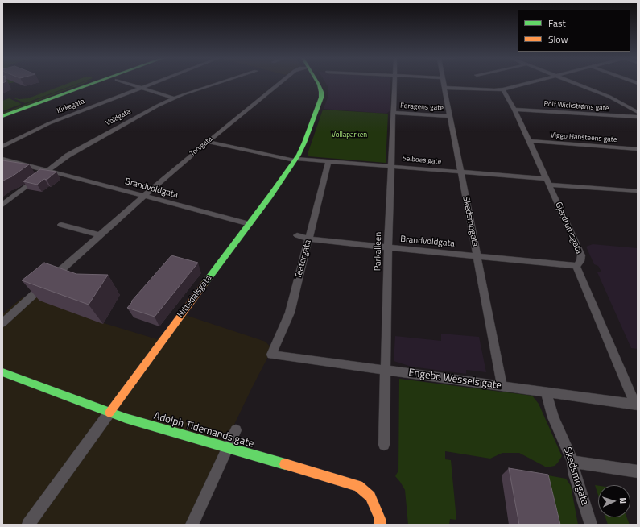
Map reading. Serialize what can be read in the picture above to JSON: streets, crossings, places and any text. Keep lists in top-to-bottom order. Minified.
{"streets":{"main road":["Nittedalsgata","Adolph Tidemands gate"],"street":["Kirkegata","Rolf Wickstrøms gate","Feragens gate","Voldgata","Viggo Hansteens gate","Torvgata","Selboes gate","Brandvoldgata","Skedsmogata","Gjerdrumsgata","Parkalleen","Teatergata","Engebr. Wessels gate"]},"crossings":[["Rolf Wickstrøms gate","Gjerdrumsgata"],["Feragens gate","Skedsmogata"],["Feragens gate","Parkalleen"],["Voldgata","Brandvoldgata"],["Viggo Hansteens gate","Gjerdrumsgata"],["Torvgata","Selboes gate"],["Torvgata","Brandvoldgata"],["Selboes gate","Skedsmogata"],["Selboes gate","Gjerdrumsgata"],["Selboes gate","Parkalleen"],["Selboes gate","Teatergata"],["Selboes gate","Nittedalsgata"],["Brandvoldgata","Skedsmogata"],["Brandvoldgata","Gjerdrumsgata"],["Brandvoldgata","Parkalleen"],["Brandvoldgata","Teatergata"],["Brandvoldgata","Nittedalsgata"],["Skedsmogata","Engebr. Wessels gate"],["Gjerdrumsgata","Engebr. Wessels gate"],["Parkalleen","Engebr. Wessels gate"],["Teatergata","Engebr. Wessels gate"],["Nittedalsgata","Adolph Tidemands gate"]],"parks":["Vollaparken"],"legend":["Fast","Slow"],"north":"right"}
